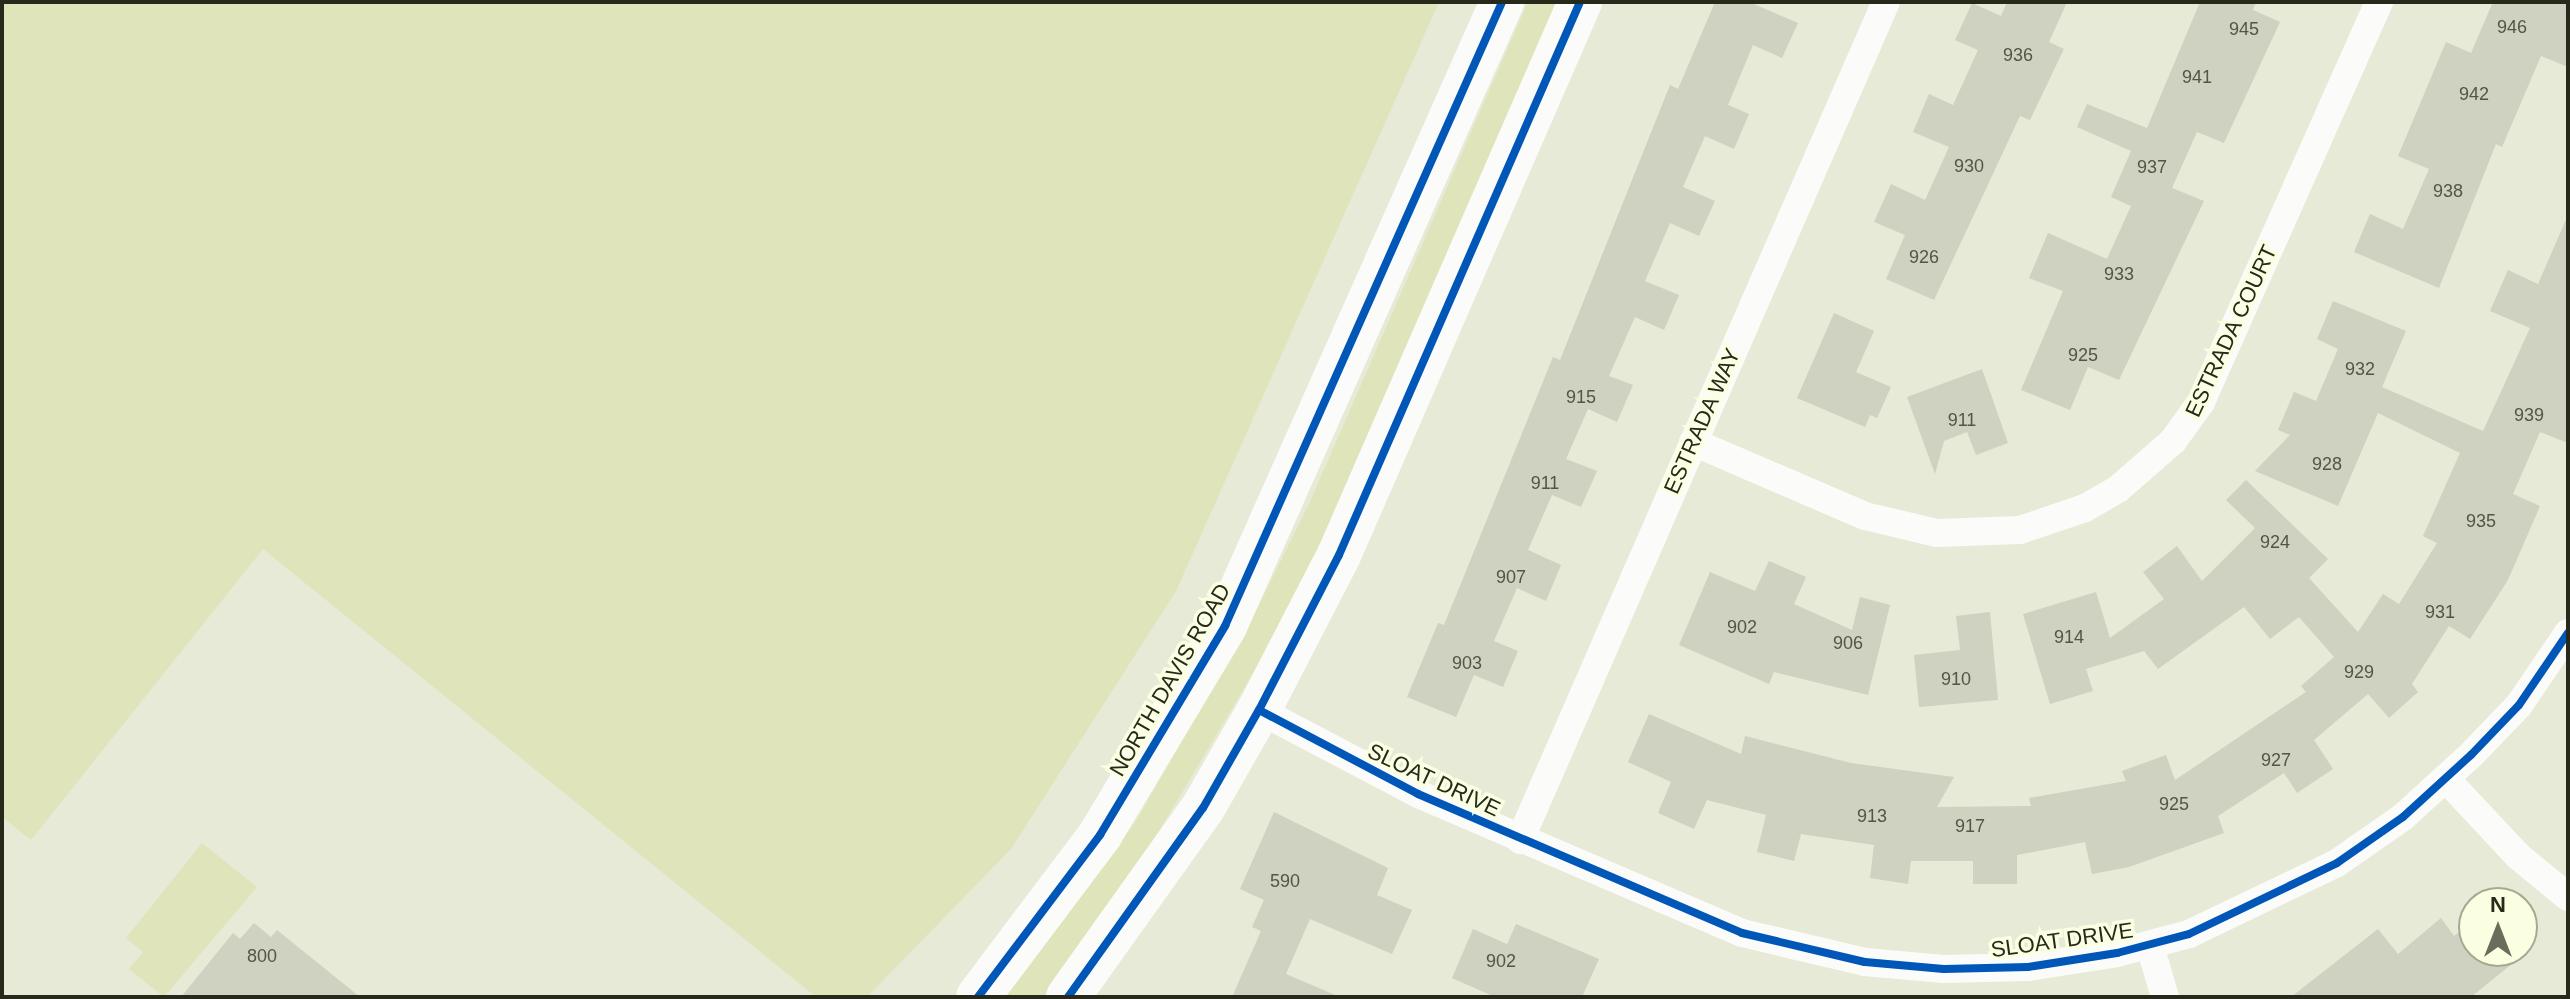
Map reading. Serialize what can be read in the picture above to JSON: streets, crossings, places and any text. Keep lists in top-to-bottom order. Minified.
{"streets":{"highway":["NORTH DAVIS ROAD"],"street":["ESTRADA COURT","ESTRADA WAY","SLOAT DRIVE"]},"crossings":[["ESTRADA COURT","ESTRADA WAY"],["ESTRADA WAY","SLOAT DRIVE"]],"house_numbers":["946","945","936","941","942","930","937","938","926","933","925","932","915","939","911","928","911","935","924","907","931","902","914","906","903","929","910","927","925","913","917","590","800","902"],"north":"top"}
